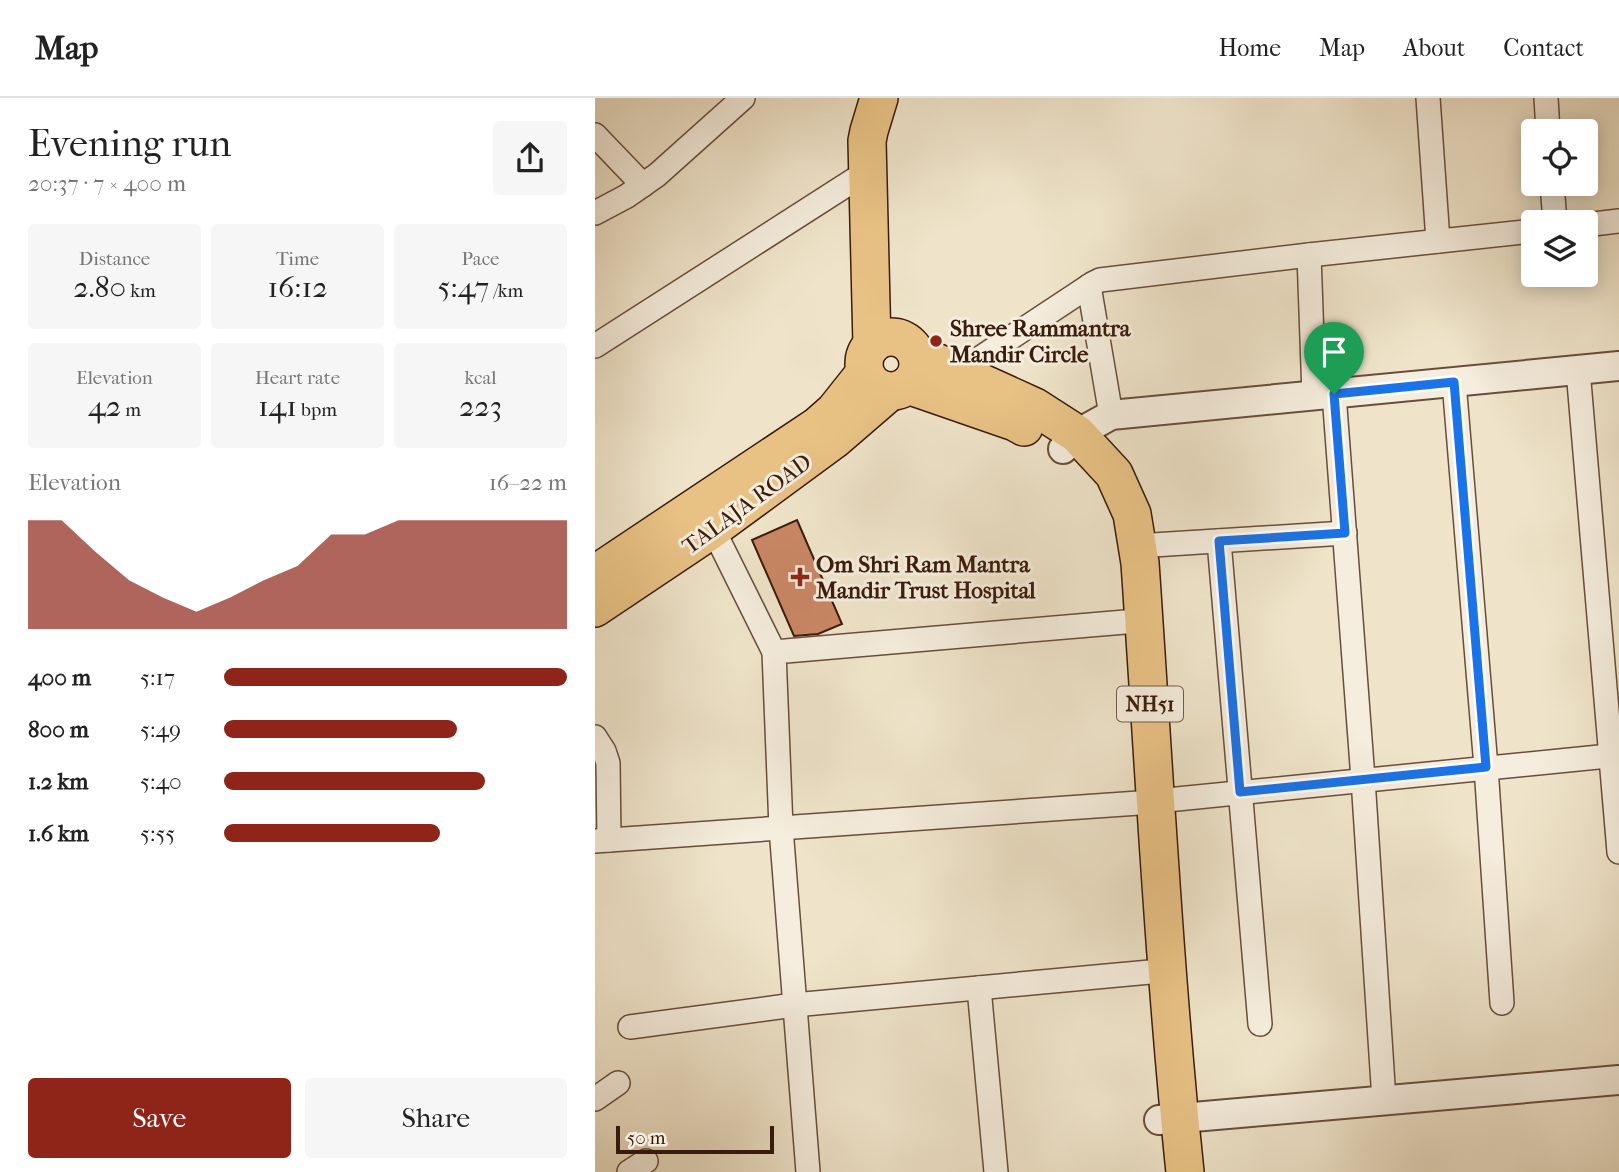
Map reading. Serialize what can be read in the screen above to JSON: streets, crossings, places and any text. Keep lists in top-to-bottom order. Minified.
{"streets":{"highway":["NH51"],"main road":["TALAJA ROAD"]},"crossings":[["TALAJA ROAD","NH51"]],"places":{"other":["Shree Rammantra Mandir Circle"],"health":["Om Shri Ram Mantra Mandir Trust Hospital"]},"scale_bar":"50 m","page":{"header":"Map","nav":["Home","Map","About","Contact"],"heading":["Evening run","20:37 · 7 × 400 m"],"stats":[["Distance","2.80 km"],["Time","16:12"],["Pace","5:47 /km"],["Elevation","42 m"],["Heart rate","141 bpm"],["kcal","223"]],"chart":["Elevation","16–22 m"],"list":[{"name":"400 m","note":"5:17"},{"name":"800 m","note":"5:49"},{"name":"1.2 km","note":"5:40"},{"name":"1.6 km","note":"5:55"}],"buttons":["Save","Share"],"scale":"50 m"}}
